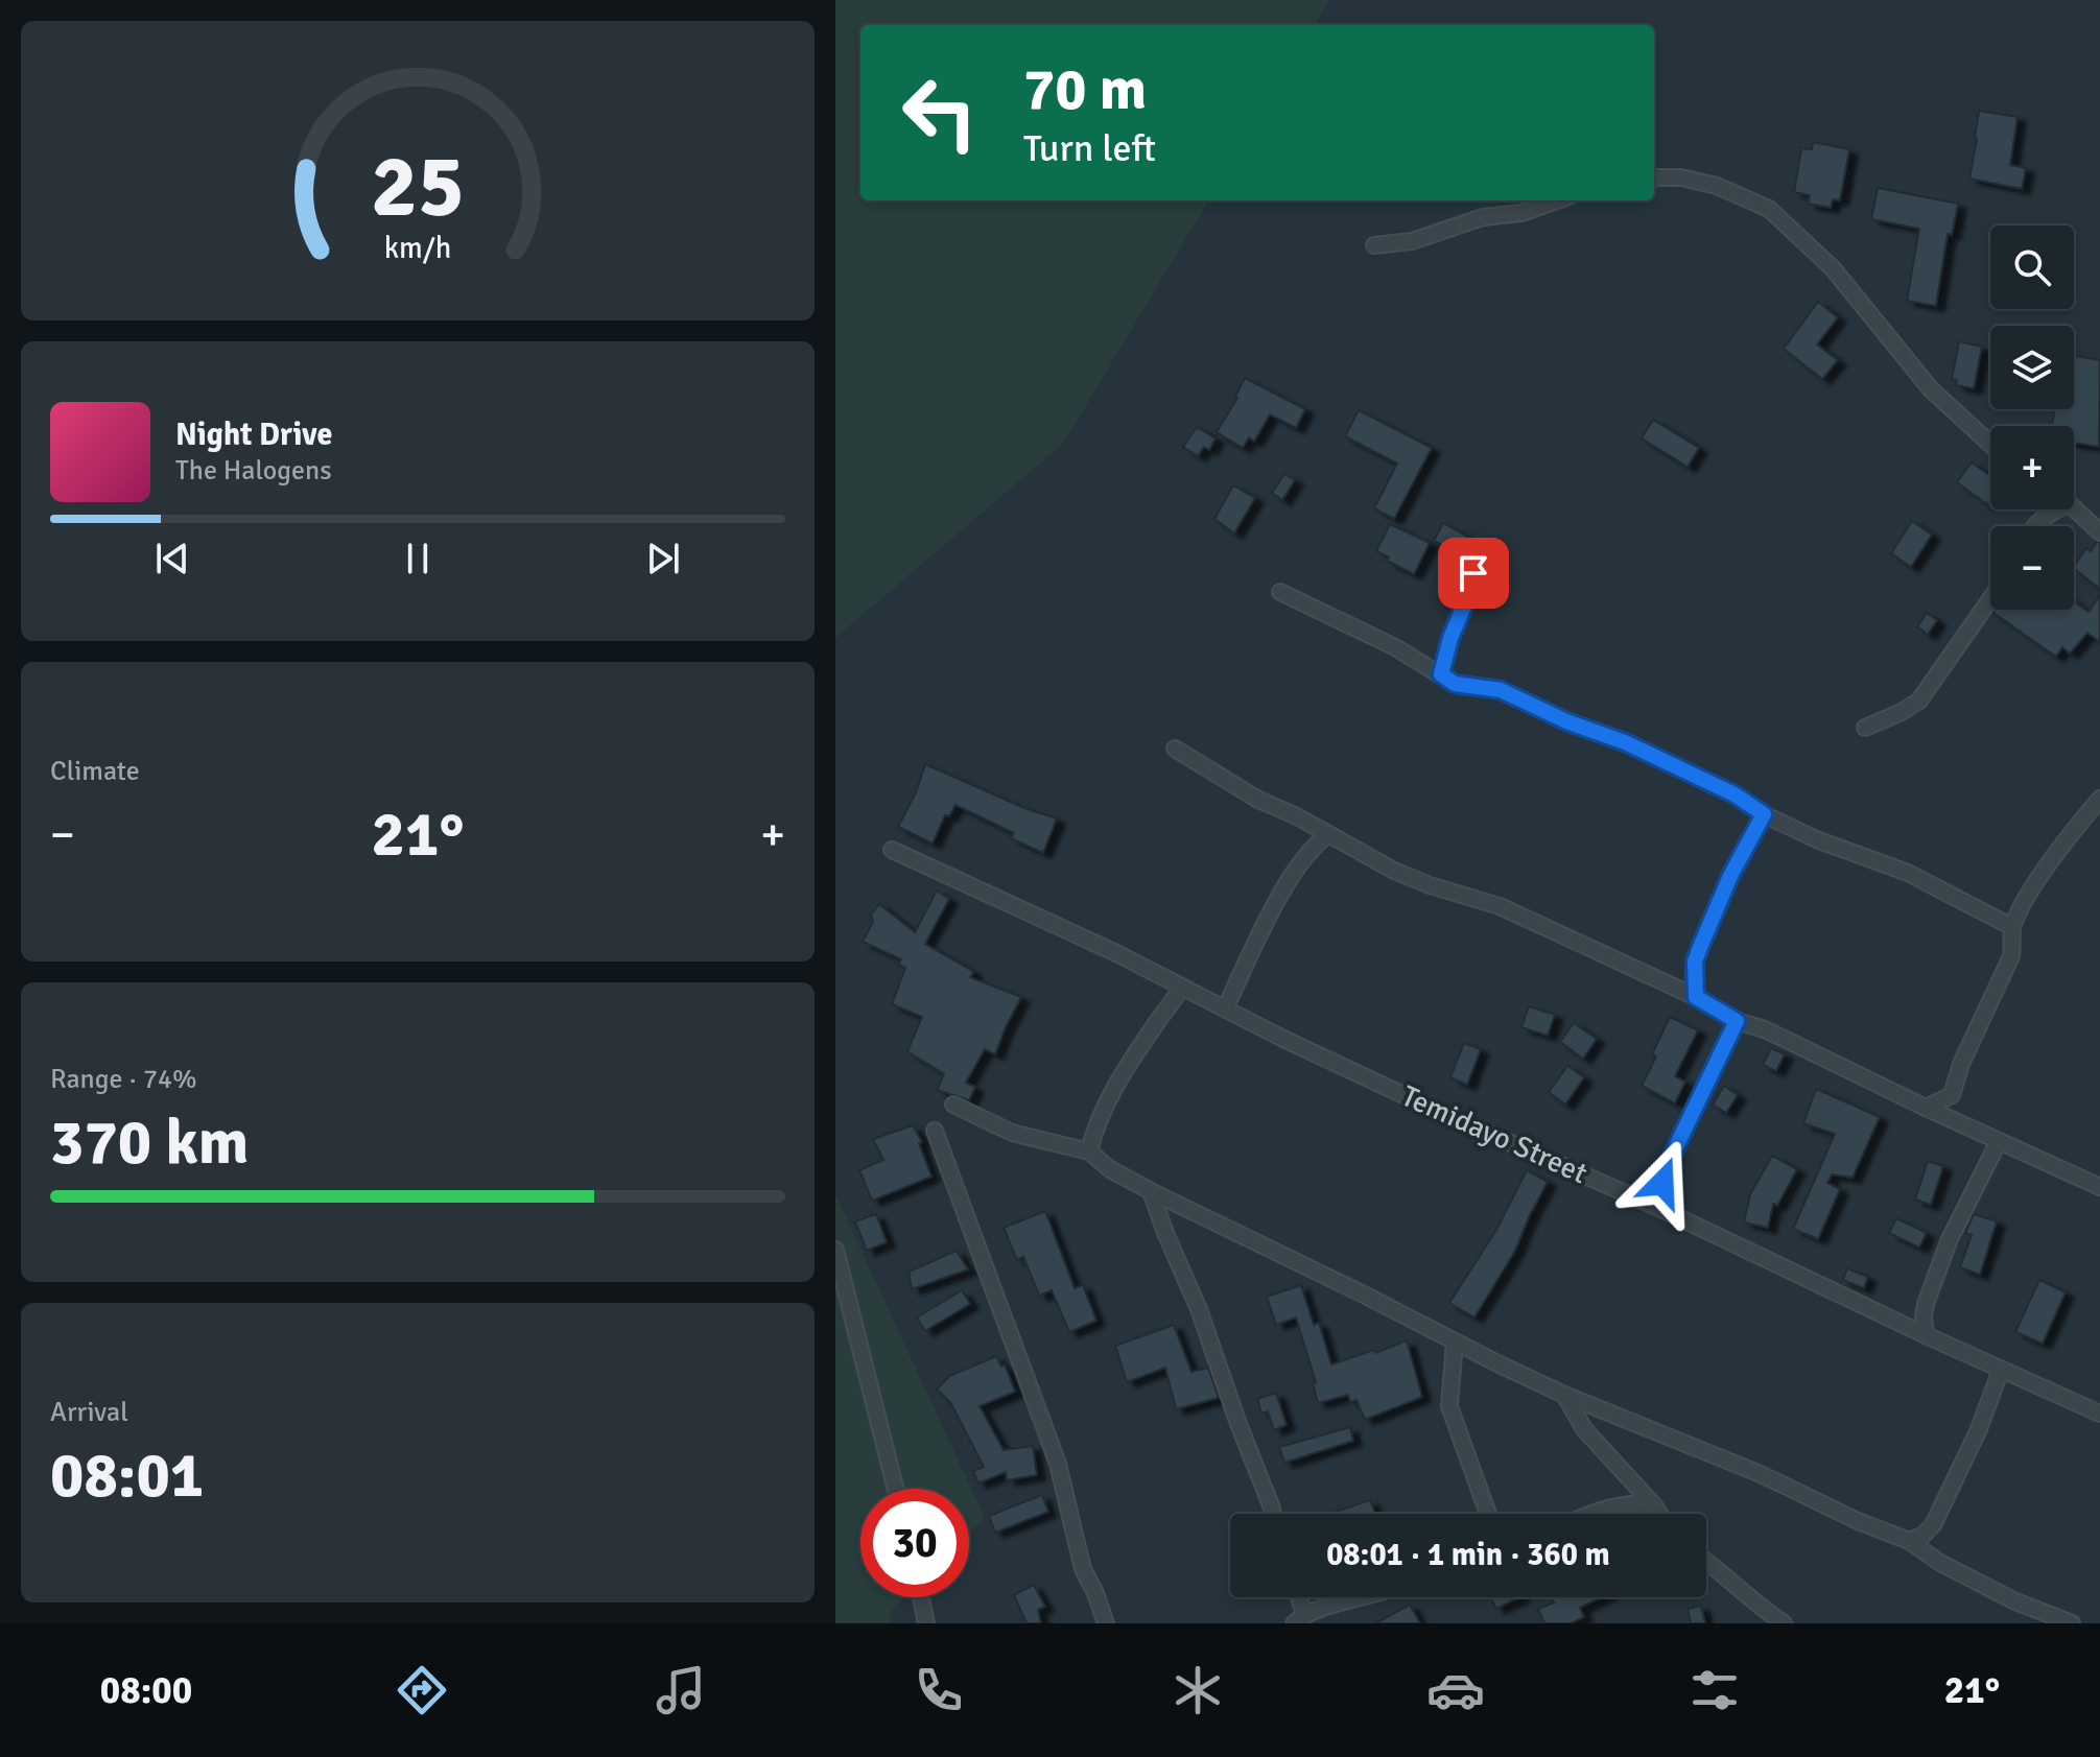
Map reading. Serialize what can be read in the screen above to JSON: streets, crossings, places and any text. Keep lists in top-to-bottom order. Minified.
{"streets":{"street":["Temidayo Street"]},"page":{"turn":["70 m","Turn left"],"map_buttons":["+","−"],"song":["Night Drive","The Halogens"],"tile":["Climate",["Range · 74%","370 km"],["Arrival","08:01"]],"heat":["−","21°","+"],"limit":"30","trip":"08:01 · 1 min · 360 m","tabs":["08:00","21°"],"gauge":["25","km/h"]}}
